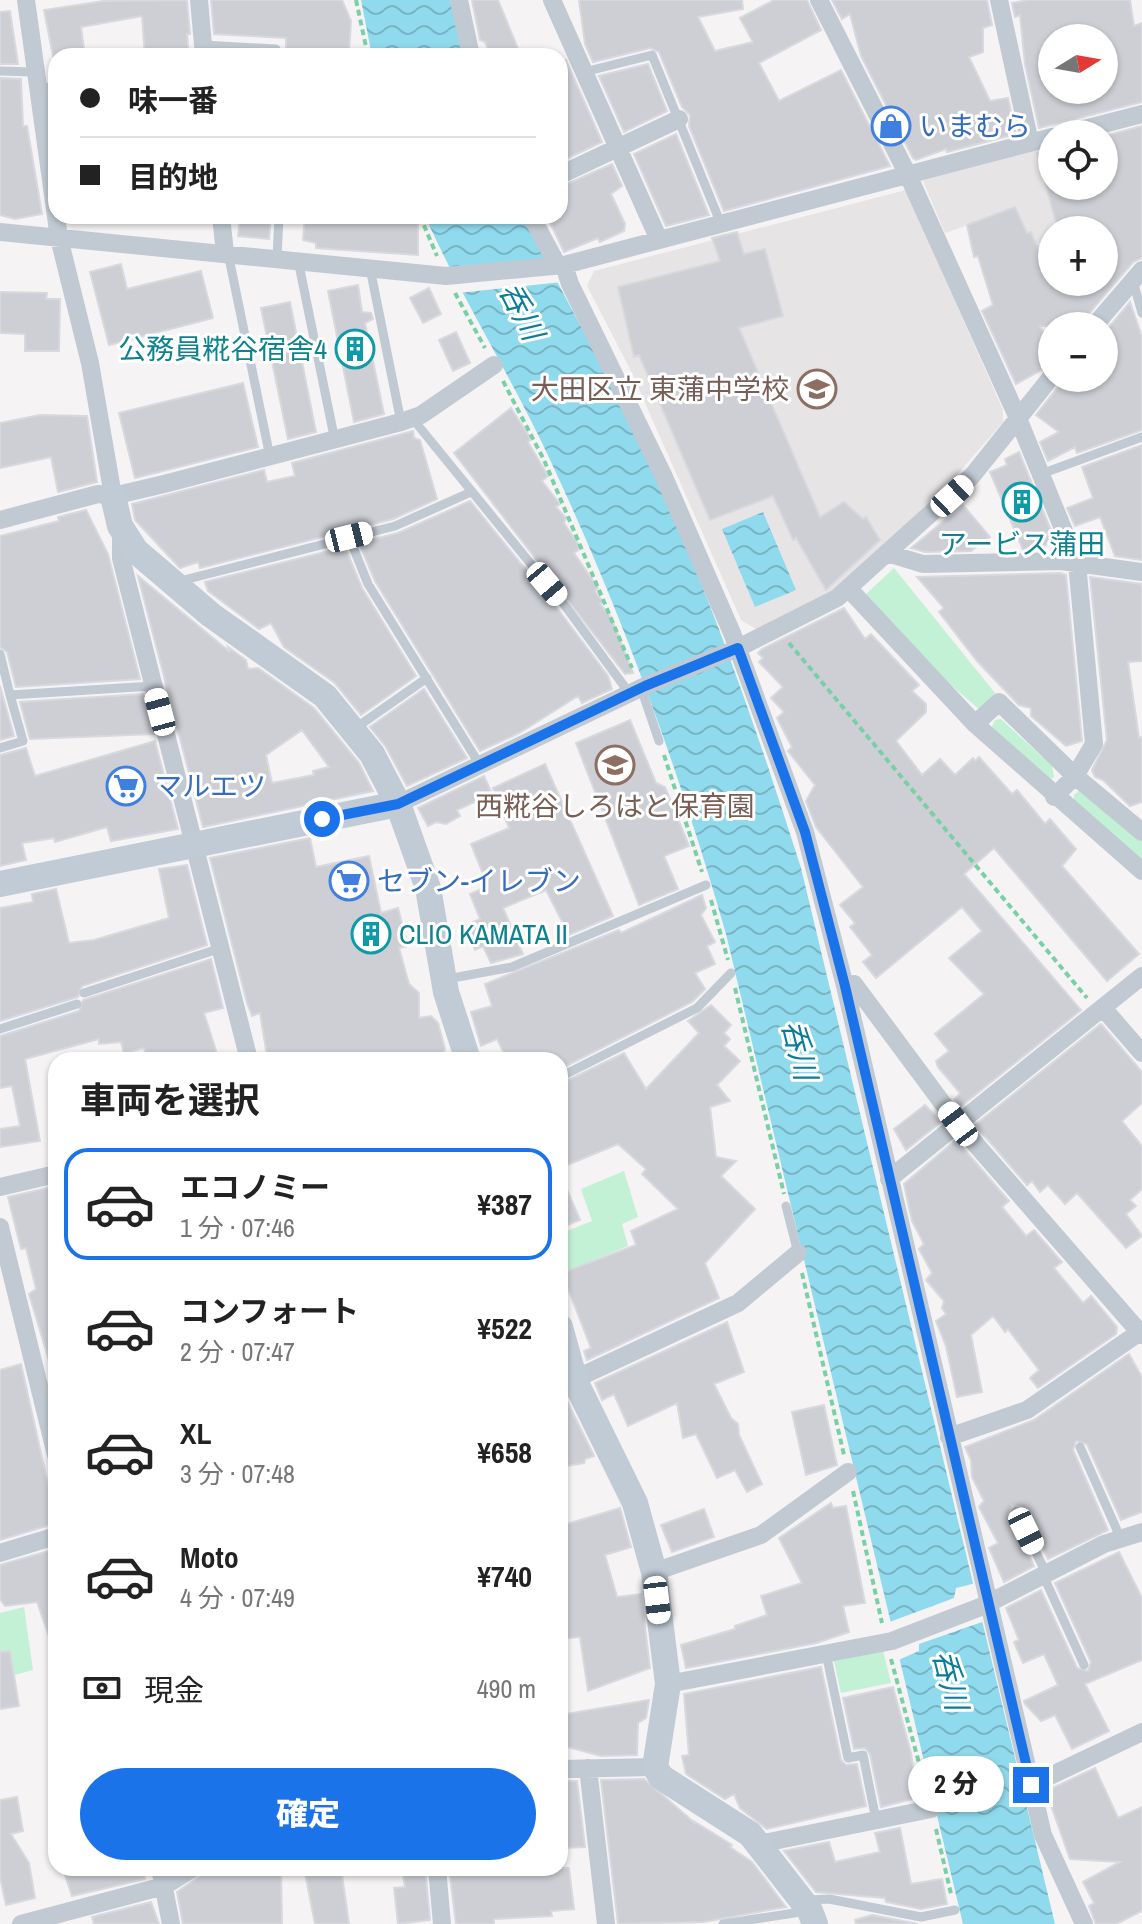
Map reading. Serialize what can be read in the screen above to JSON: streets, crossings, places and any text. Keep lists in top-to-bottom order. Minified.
{"water":["呑川"],"places":{"shop":["いまむら"],"building":["公務員糀谷宿舎4","アービス蒲田","CLIO KAMATA II"],"school or university":["大田区立 東蒲中学校","西糀谷しろはと保育園"],"supermarket":["マルエツ","セブン-イレブン"]},"north":"right","page":{"map_buttons":["+","−"],"banner":["味一番","目的地"],"heading":"車両を選択","list":[{"name":"エコノミー","note":"1 分 · 07:46","value":"¥387"},{"name":"コンフォート","note":"2 分 · 07:47","value":"¥522"},{"name":"XL","note":"3 分 · 07:48","value":"¥658"},{"name":"Moto","note":"4 分 · 07:49","value":"¥740"}],"pay":["現金","490 m"],"buttons":"確定","bubble":"2 分"}}
